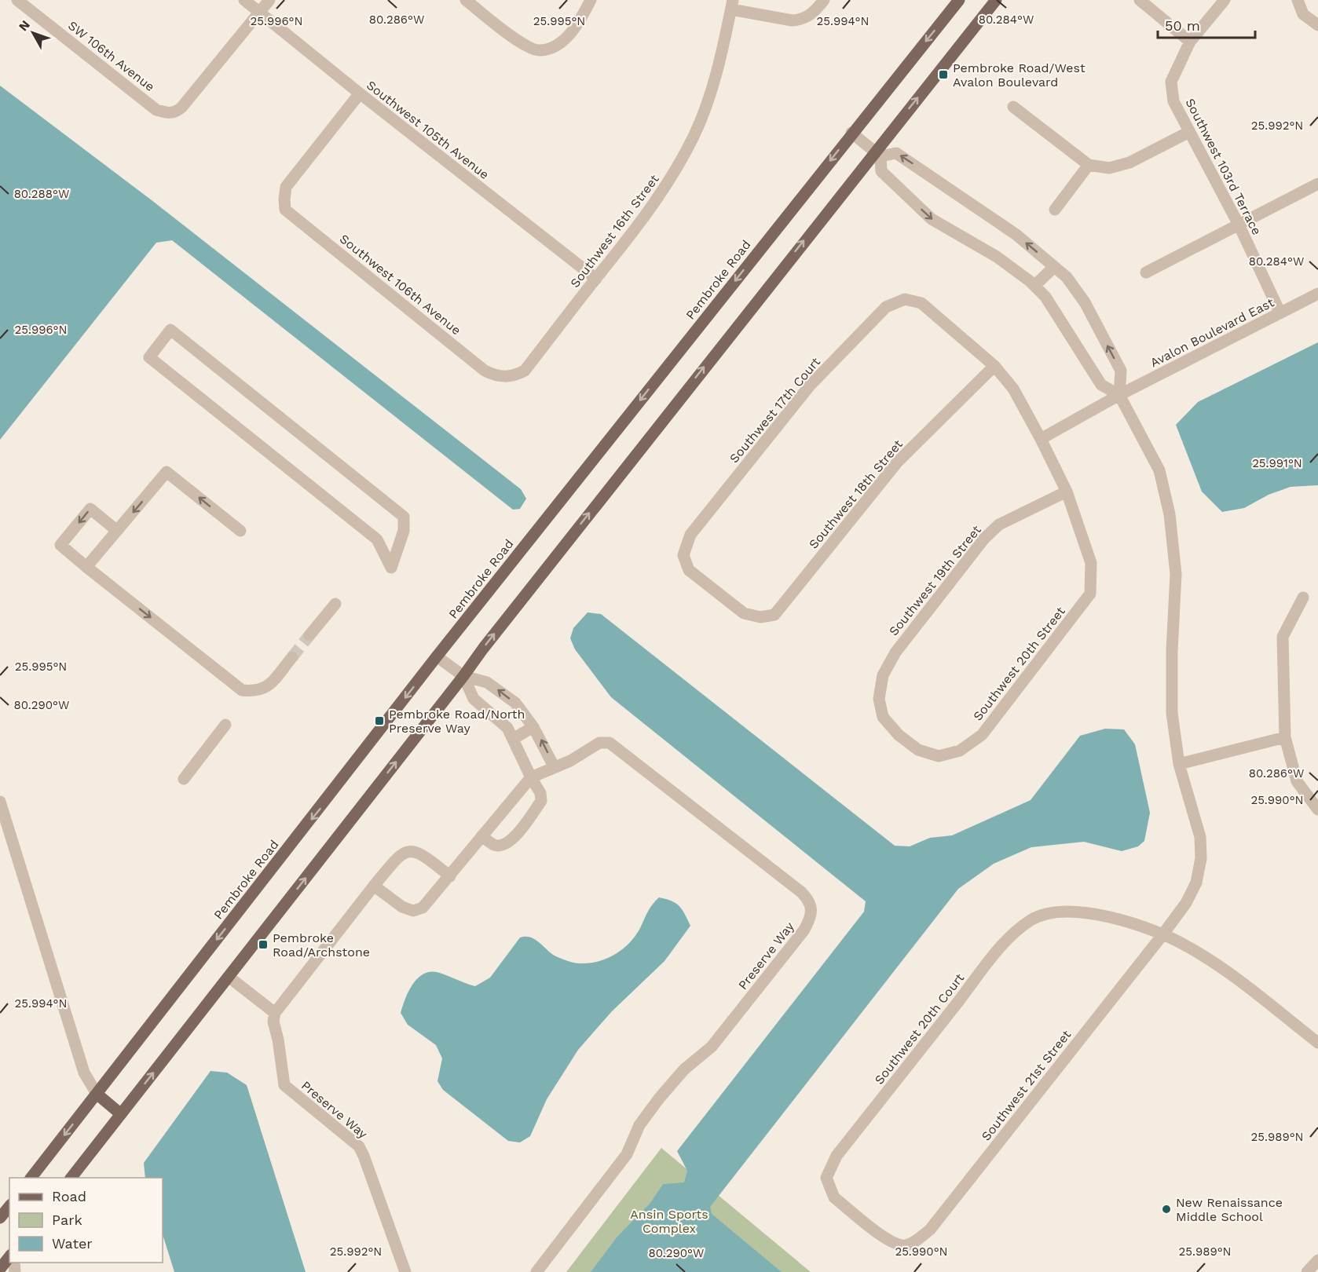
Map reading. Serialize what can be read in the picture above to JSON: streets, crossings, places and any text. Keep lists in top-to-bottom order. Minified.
{"streets":{"main road":["Pembroke Road"],"street":["SW 106th Avenue","Southwest 105th Avenue","Southwest 103rd Terrace","Southwest 16th Street","Southwest 106th Avenue","Avalon Boulevard East","Southwest 17th Court","Southwest 18th Street","Southwest 19th Street","Southwest 20th Street","Preserve Way","Southwest 20th Court","Southwest 21st Street"]},"crossings":[["SW 106th Avenue","Southwest 105th Avenue"],["Southwest 105th Avenue","Southwest 16th Street"],["Southwest 105th Avenue","Southwest 106th Avenue"],["Southwest 103rd Terrace","Avalon Boulevard East"],["Southwest 16th Street","Southwest 106th Avenue"],["Avalon Boulevard East","Southwest 21st Street"],["Southwest 17th Court","Southwest 18th Street"],["Southwest 19th Street","Southwest 20th Street"],["Southwest 20th Court","Southwest 21st Street"]],"parks":["Ansin Sports Complex"],"places":{"transit":["Pembroke Road/West Avalon Boulevard","Pembroke Road/North Preserve Way","Pembroke Road/Archstone"],"other":["New Renaissance Middle School"]},"legend":["Road","Park","Water"],"scale_bar":"50 m","north":"top left","coordinates":["80.286°W","80.284°W","25.996°N","25.995°N","25.994°N","25.992°N","80.288°W","25.991°N","80.290°W","25.990°N","25.989°N"]}
